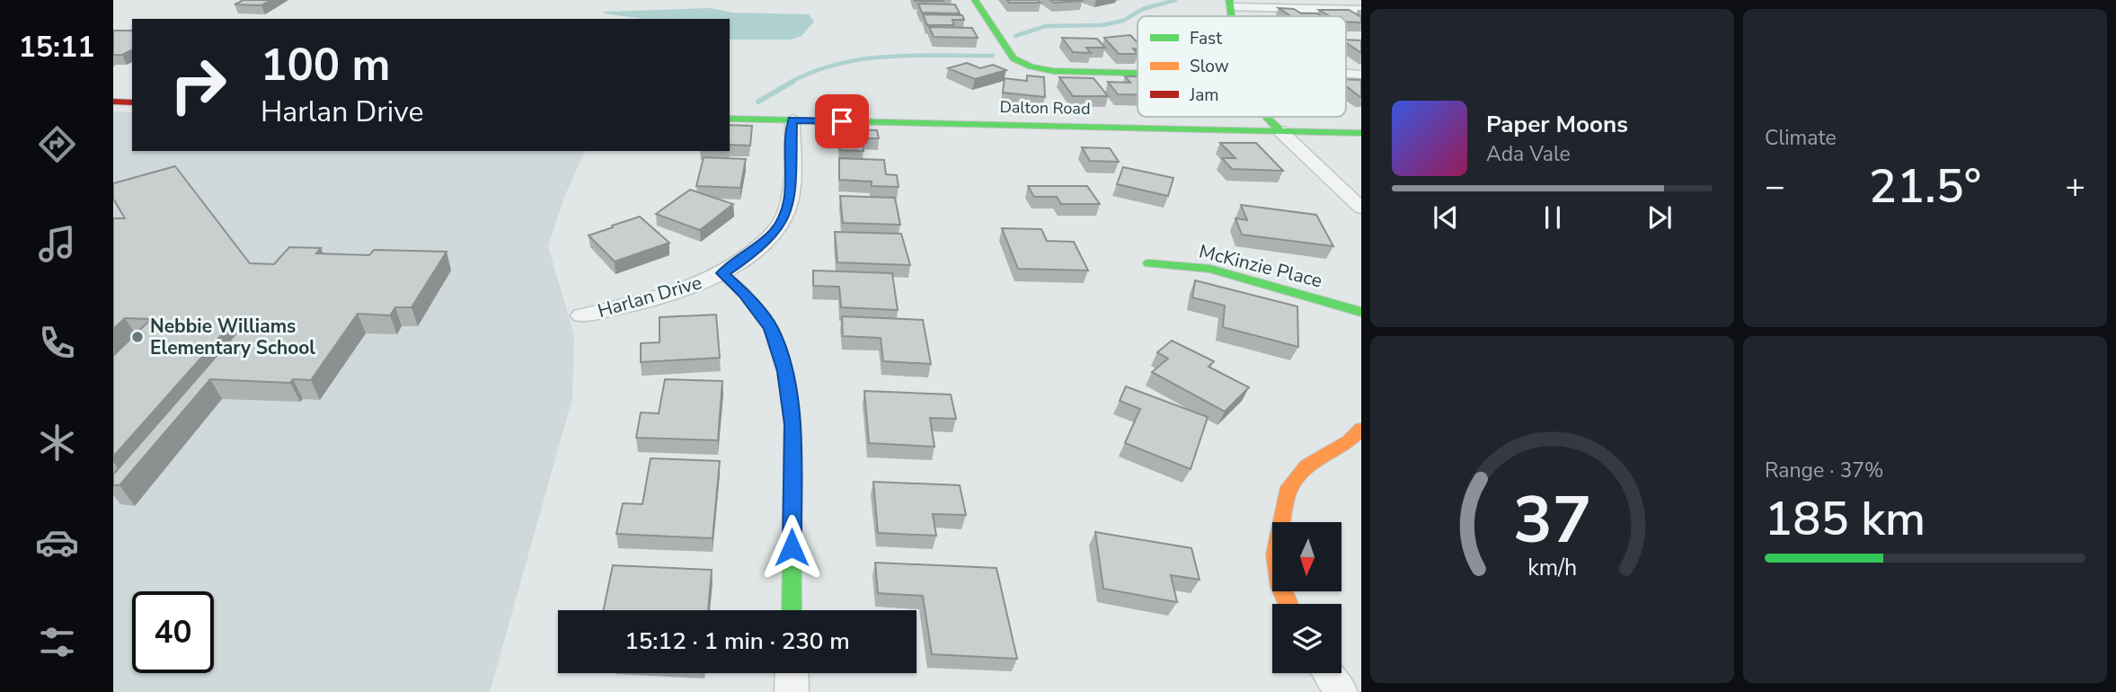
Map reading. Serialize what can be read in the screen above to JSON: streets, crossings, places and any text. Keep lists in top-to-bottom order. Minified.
{"streets":{"street":["Dalton Road","McKinzie Place","Harlan Drive"]},"crossings":[["Dalton Road","Harlan Drive"]],"places":["Nebbie Williams Elementary School"],"legend":["Fast","Slow","Jam"],"north":"bottom","page":{"tabs":"15:11","tile":["Climate",["Range · 37%","185 km"]],"turn":["100 m","Harlan Drive"],"song":["Paper Moons","Ada Vale"],"heat":["−","21.5°","+"],"limit":"40","trip":"15:12 · 1 min · 230 m","gauge":["37","km/h"]}}
